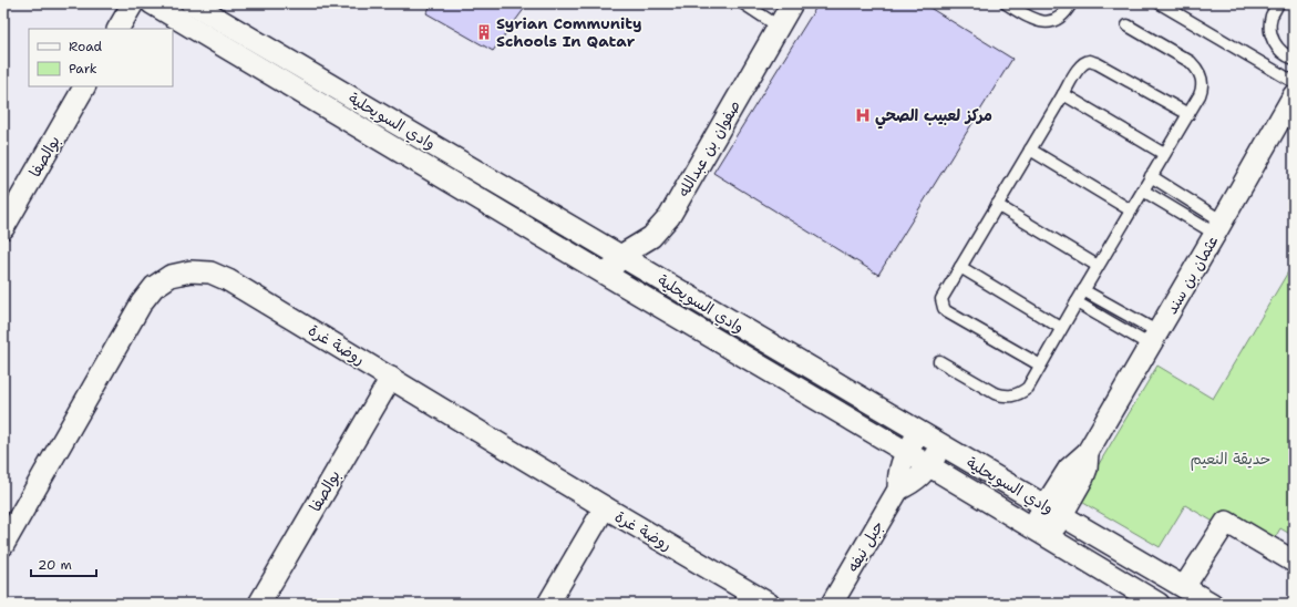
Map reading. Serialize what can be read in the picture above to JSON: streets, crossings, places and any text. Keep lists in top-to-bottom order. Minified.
{"streets":{"street":["وادي السويحلية","صفوان بن عبدالله","بوالصفا","عثمان بن سند","روضة غرة","جبل نيفه"]},"crossings":[["وادي السويحلية","صفوان بن عبدالله"],["وادي السويحلية","عثمان بن سند"],["وادي السويحلية","جبل نيفه"],["بوالصفا","روضة غرة"]],"parks":["حديقة النعيم"],"places":{"building":["Syrian Community Schools In Qatar"],"hospital":["مركز لعبيب الصحي"]},"legend":["Road","Park"],"scale_bar":"20 m"}
